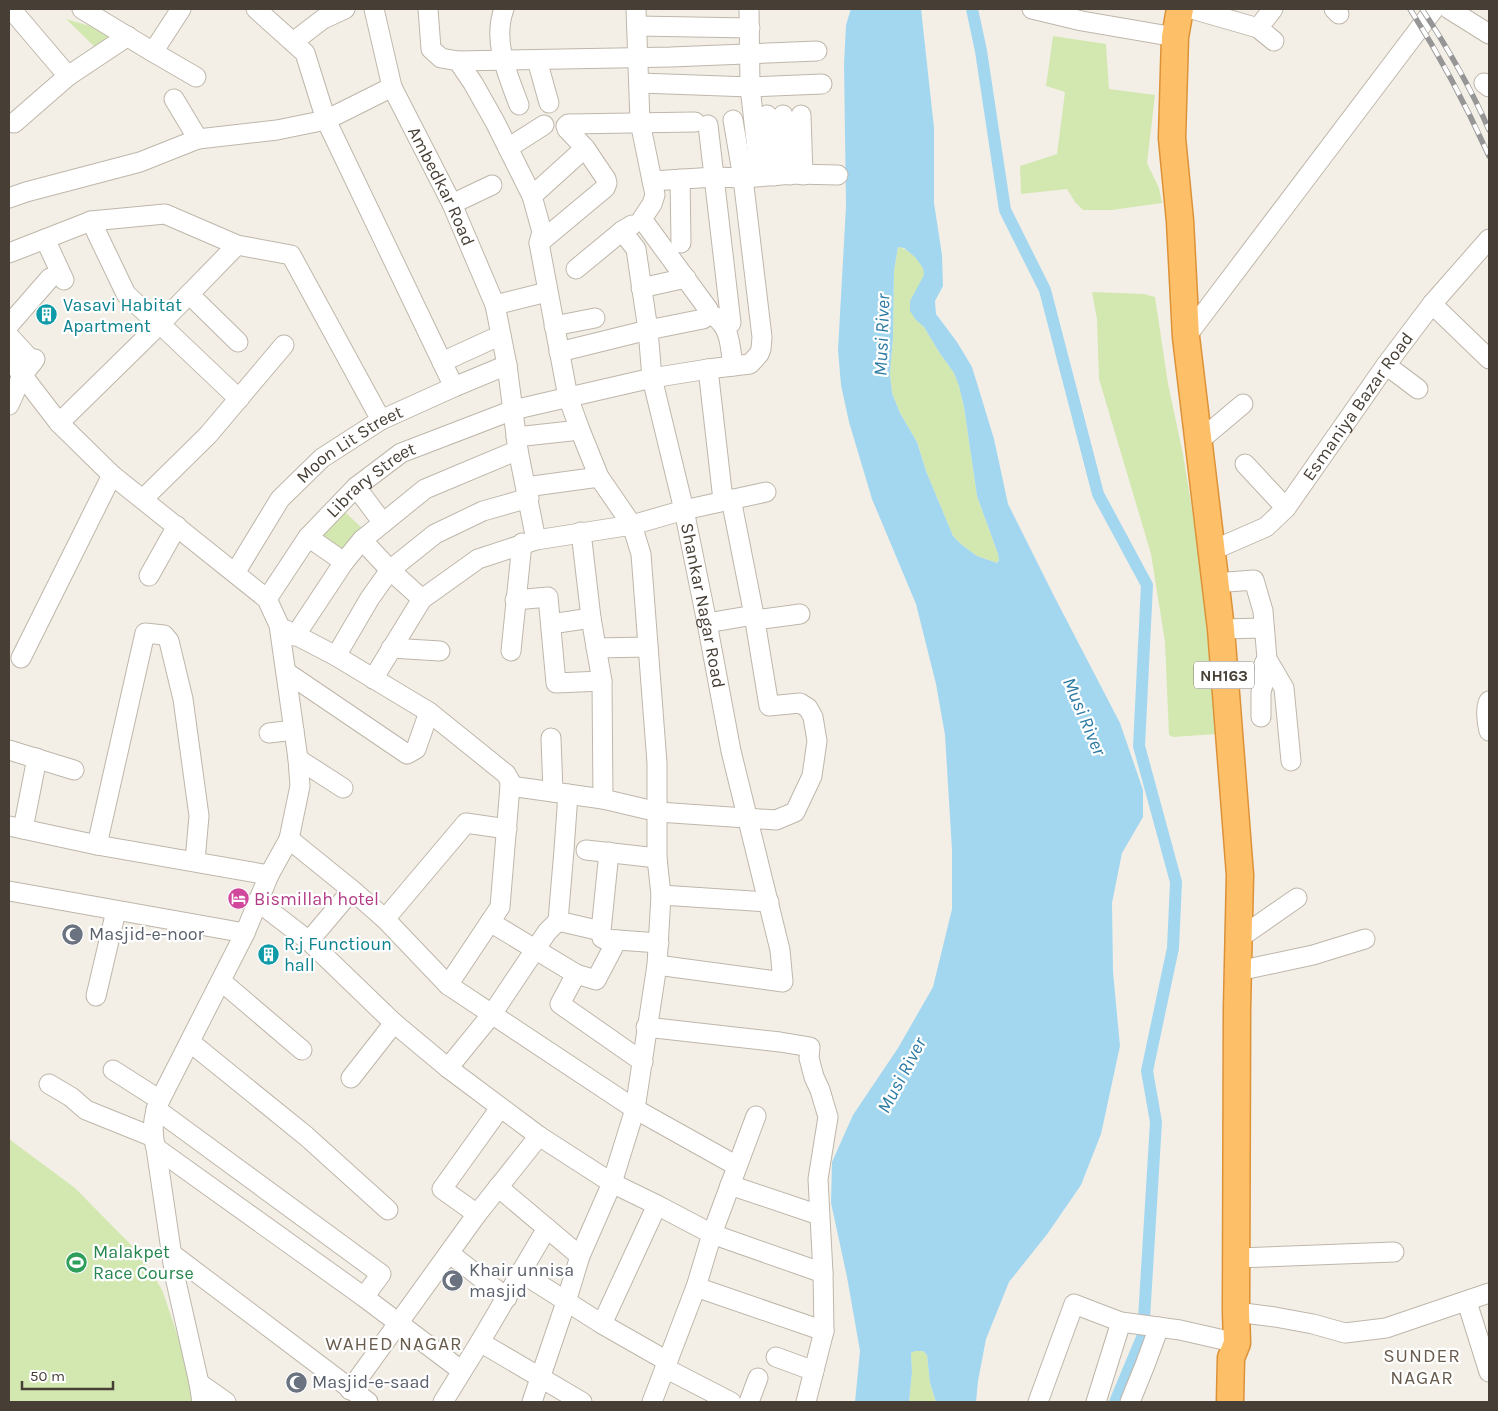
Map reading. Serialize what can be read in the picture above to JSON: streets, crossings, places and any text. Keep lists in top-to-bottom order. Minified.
{"streets":{"highway":["NH163"],"street":["Ambedkar Road","Esmaniya Bazar Road","Moon Lit Street","Library Street","Shankar Nagar Road"]},"crossings":[["Ambedkar Road","Moon Lit Street"],["Ambedkar Road","Library Street"],["Esmaniya Bazar Road","NH163"],["Library Street","Shankar Nagar Road"]],"districts":["WAHED NAGAR","SUNDER NAGAR"],"water":["Musi River"],"places":{"building":["Vasavi Habitat Apartment","R.j Functioun hall"],"hotel":["Bismillah hotel"],"mosque":["Masjid-e-noor","Khair unnisa masjid","Masjid-e-saad"],"sports":["Malakpet Race Course"]},"scale_bar":"50 m"}
